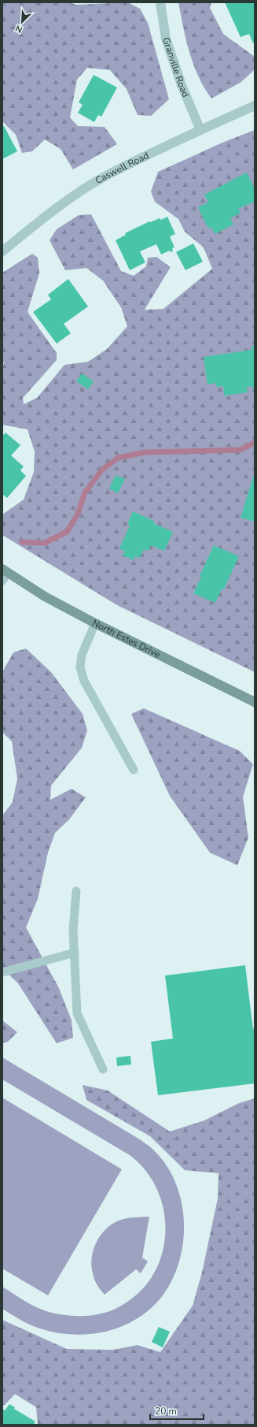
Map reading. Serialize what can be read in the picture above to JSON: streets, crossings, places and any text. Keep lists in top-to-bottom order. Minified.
{"streets":{"main road":["North Estes Drive"],"street":["Granville Road","Caswell Road"]},"crossings":[["Granville Road","Caswell Road"]],"scale_bar":"20 m","north":"bottom left"}
